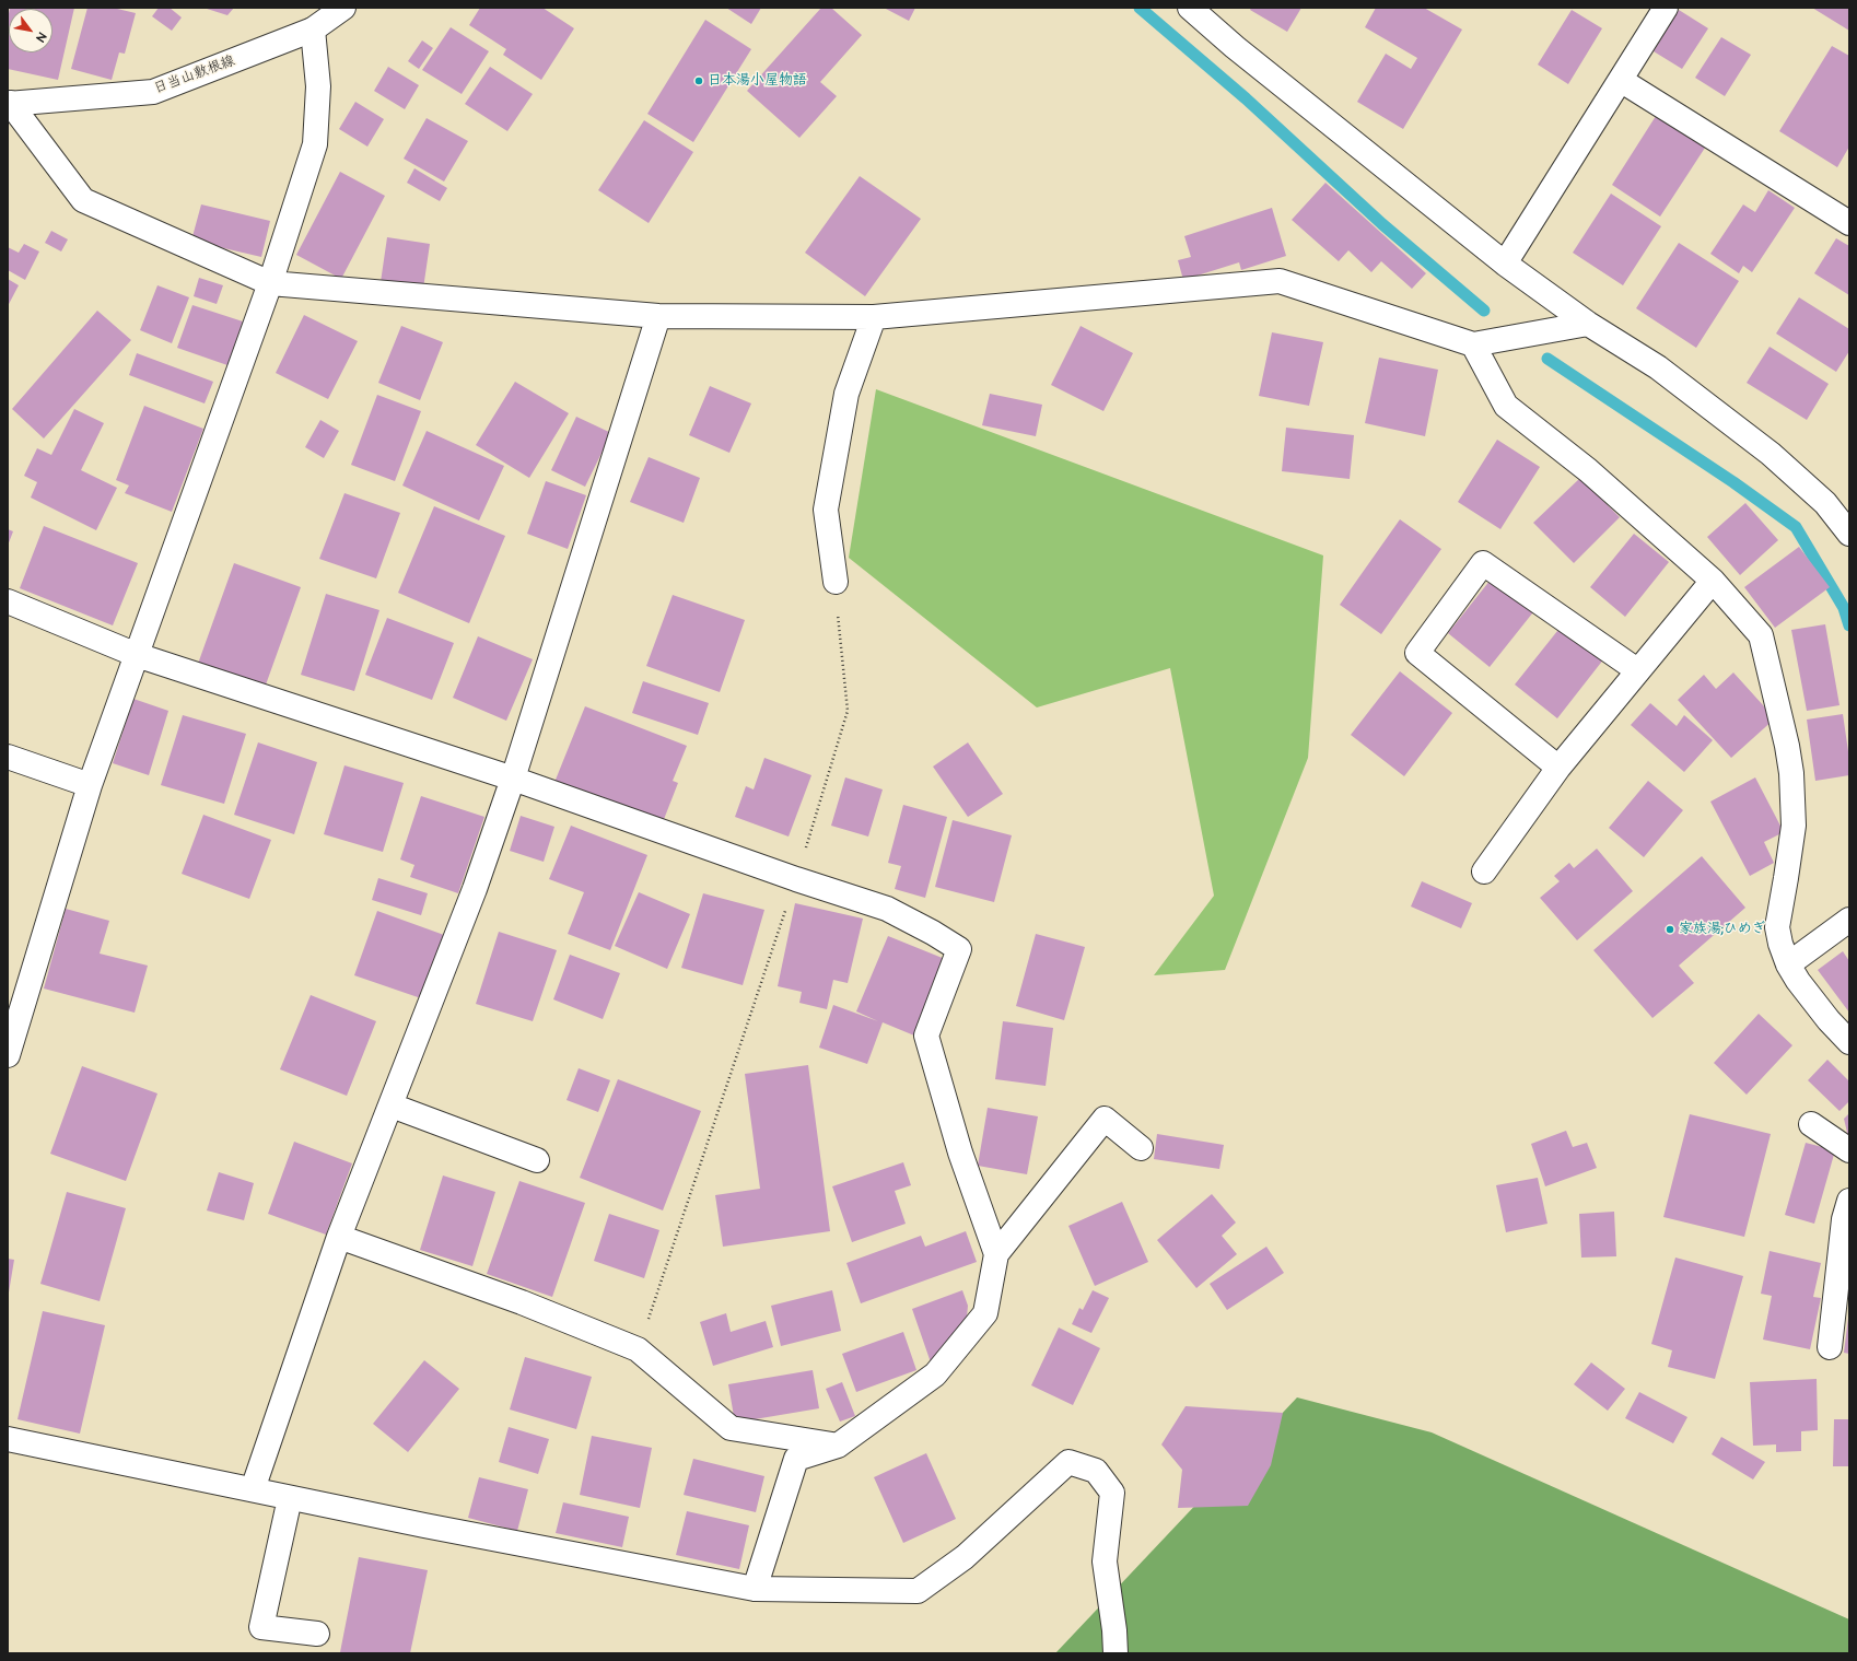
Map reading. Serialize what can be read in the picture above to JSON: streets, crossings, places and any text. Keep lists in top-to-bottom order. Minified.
{"streets":{"street":["日当山敷根線"]},"places":["日本湯小屋物語","家族湯;ひめぎ"],"north":"bottom right"}
